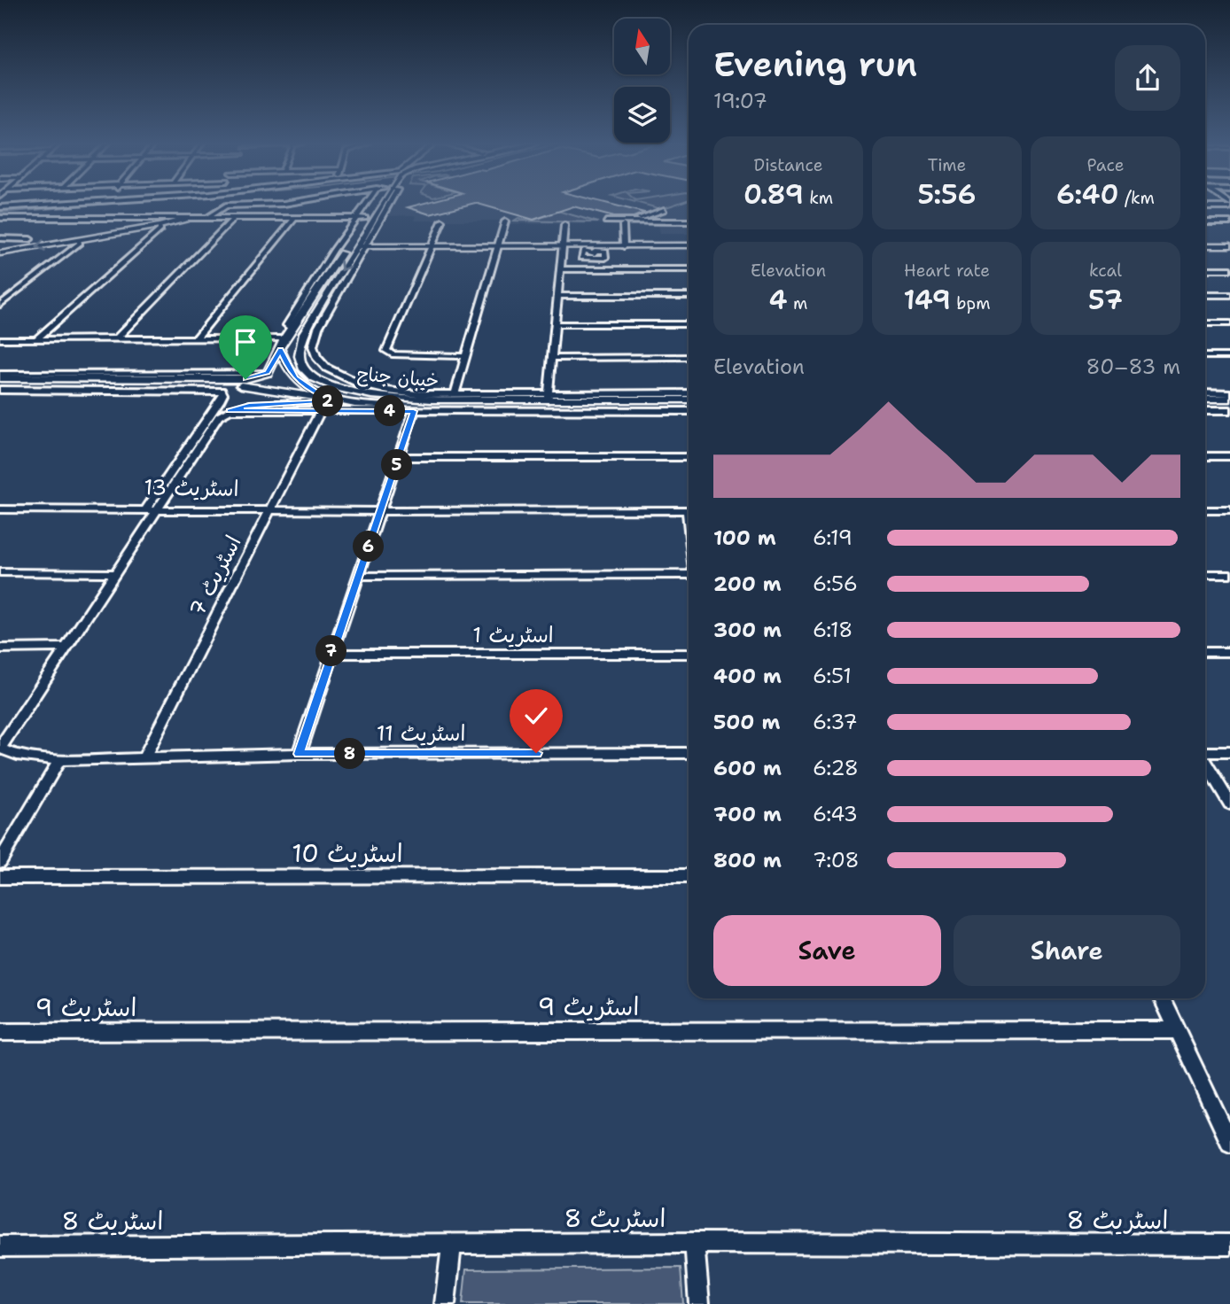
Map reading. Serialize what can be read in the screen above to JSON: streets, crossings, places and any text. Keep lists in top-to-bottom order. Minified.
{"streets":{"main road":["خیبان جناح"],"street":["اسٹریٹ 13","اسٹریٹ 7","اسٹریٹ 1","اسٹریٹ 11","اسٹریٹ 10","اسٹریٹ 9","اسٹریٹ 8"]},"crossings":[["اسٹریٹ 13","اسٹریٹ 7"],["اسٹریٹ 7","اسٹریٹ 11"]],"north":"top","page":{"heading":["Evening run","19:07"],"stats":[["Distance","0.89 km"],["Time","5:56"],["Pace","6:40 /km"],["Elevation","4 m"],["Heart rate","149 bpm"],["kcal","57"]],"chart":["Elevation","80–83 m"],"pins":["2","4","5","6","7","8"],"list":[{"name":"100 m","note":"6:19"},{"name":"200 m","note":"6:56"},{"name":"300 m","note":"6:18"},{"name":"400 m","note":"6:51"},{"name":"500 m","note":"6:37"},{"name":"600 m","note":"6:28"},{"name":"700 m","note":"6:43"},{"name":"800 m","note":"7:08"}],"buttons":["Save","Share"]}}
